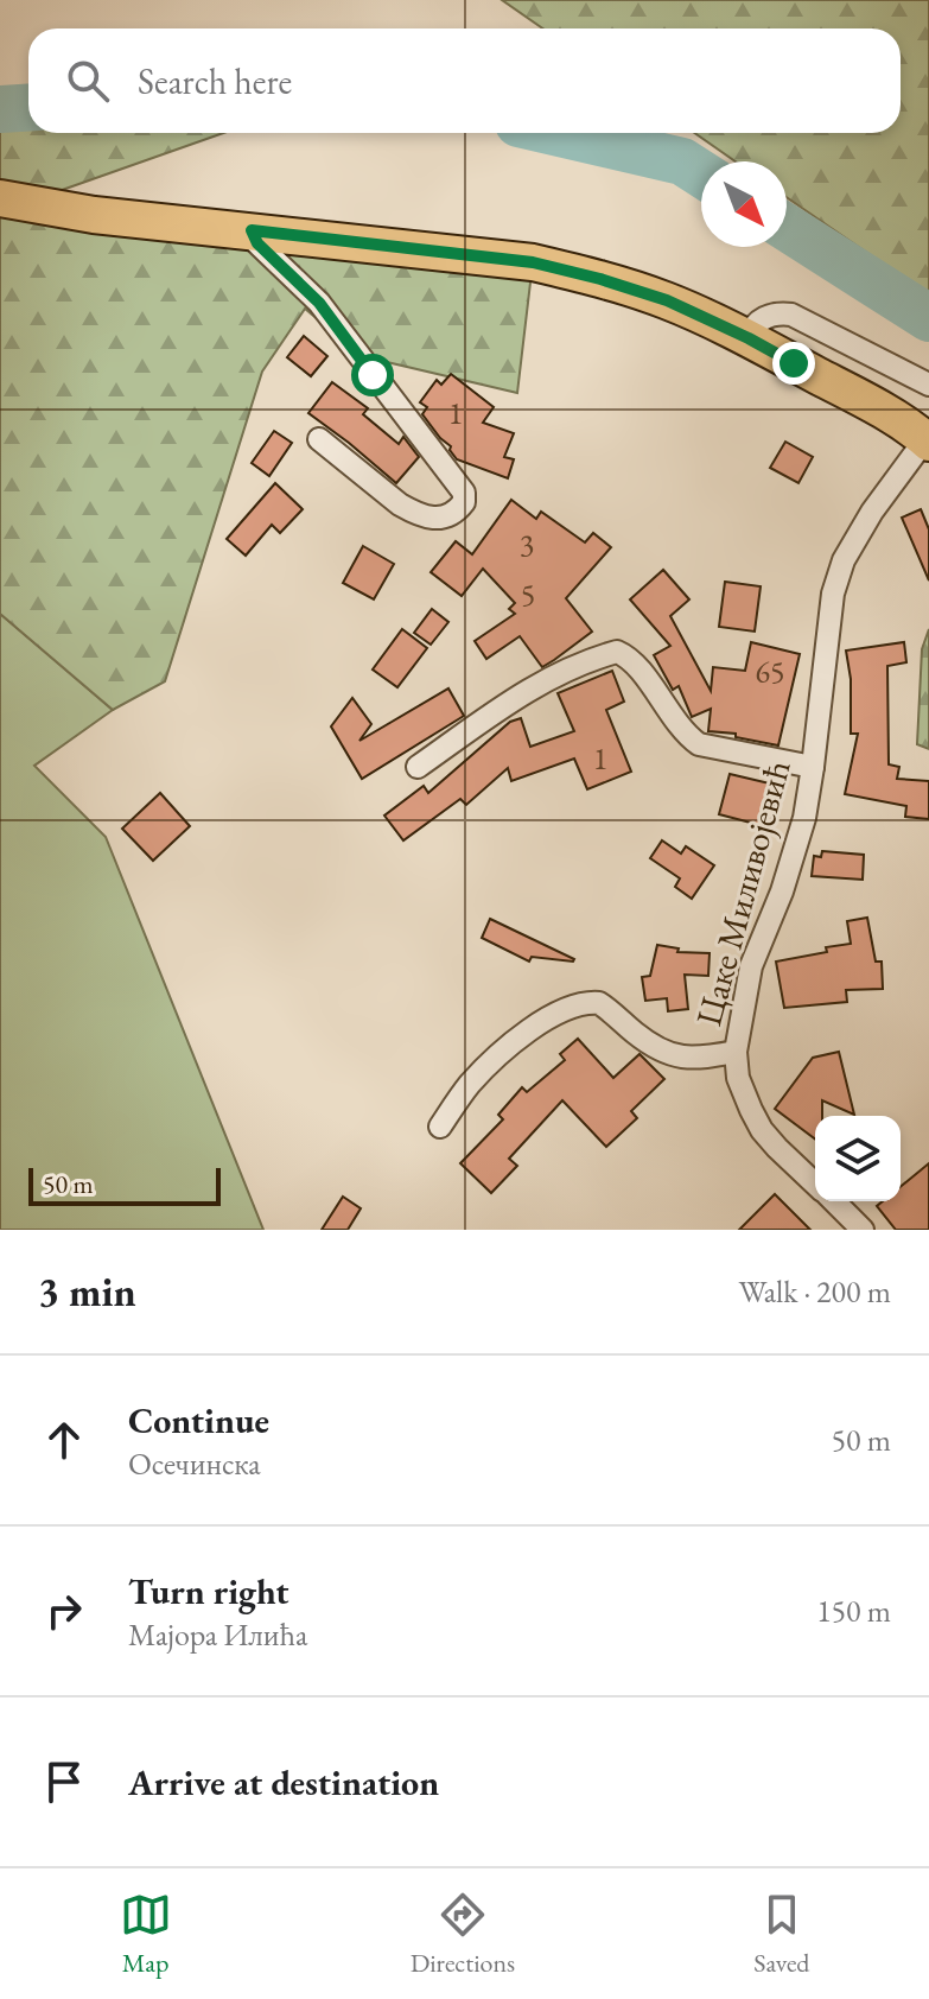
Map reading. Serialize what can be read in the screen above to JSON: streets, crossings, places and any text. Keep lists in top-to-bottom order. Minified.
{"streets":{"street":["Цаке Миливојевић"]},"house_numbers":["1","3","5","65","1"],"scale_bar":"50 m","north":"bottom right","page":{"search":"Search here","scale":"50 m","heading":["3 min","Walk · 200 m"],"list":[["Continue","Осечинска","50 m"],["Turn right","Мајора Илића","150 m"],"Arrive at destination"],"nav":["Map","Directions","Saved"]}}
